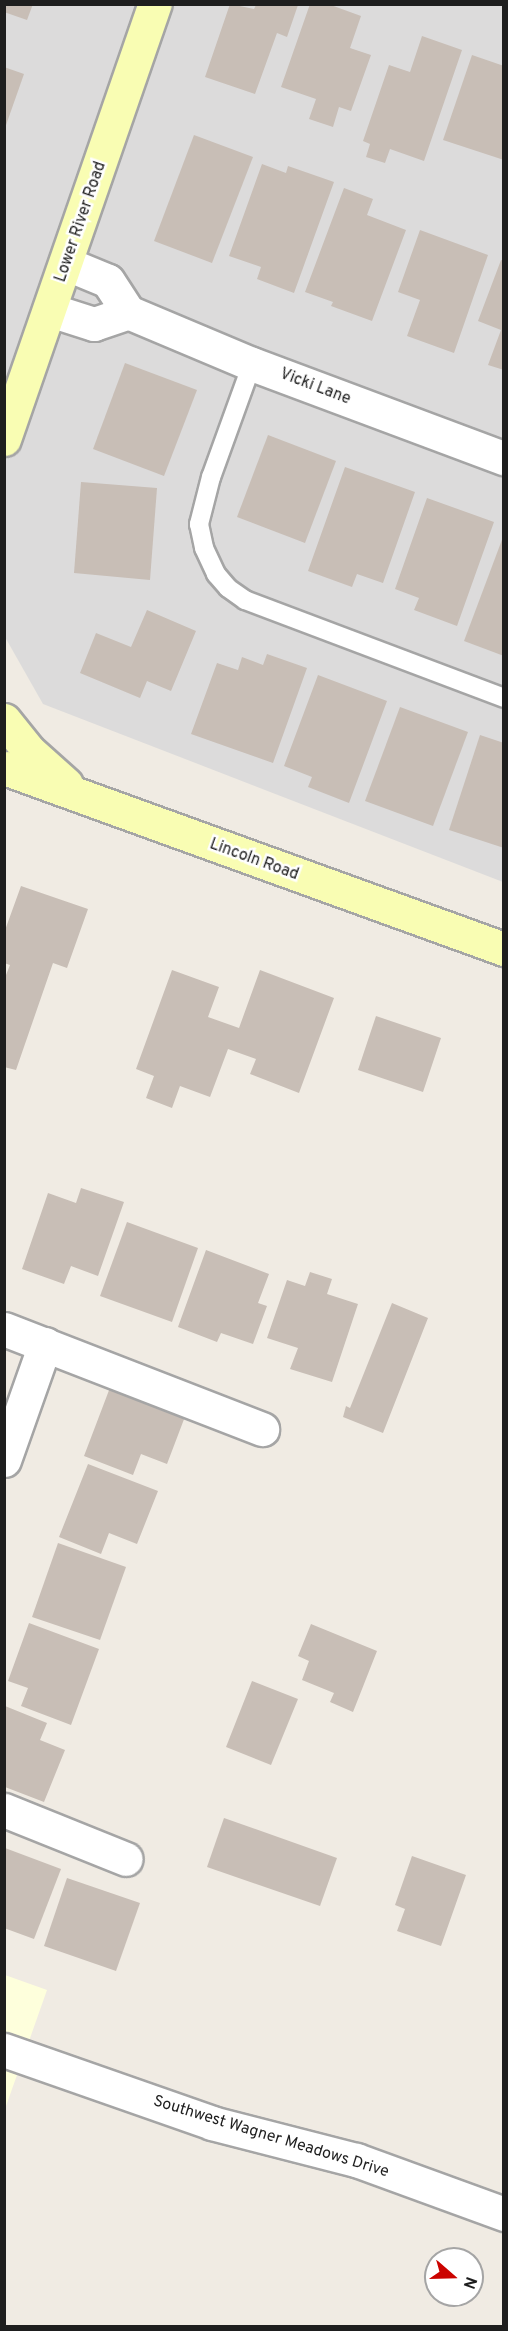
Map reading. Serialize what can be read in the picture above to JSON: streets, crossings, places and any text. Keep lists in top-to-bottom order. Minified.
{"streets":{"street":["Lower River Road","Vicki Lane","Lincoln Road","Southwest Wagner Meadows Drive"]},"north":"right"}
